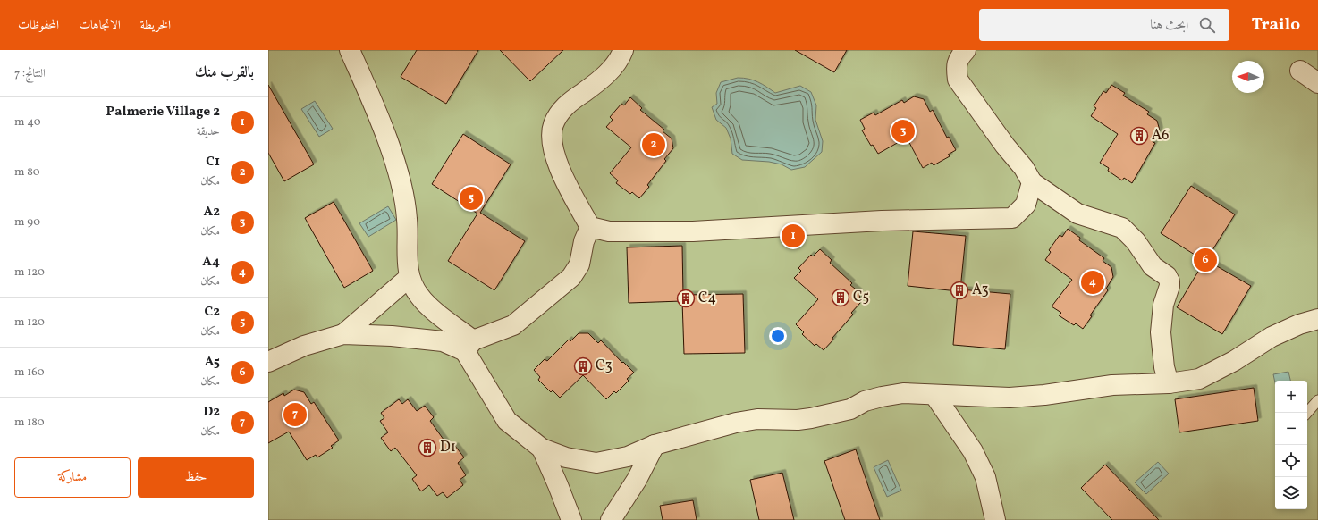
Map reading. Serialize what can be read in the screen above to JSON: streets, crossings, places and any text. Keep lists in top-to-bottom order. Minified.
{"places":{"building":["A6","A3","C5","C4","C3","D1"]},"north":"left","page":{"header":"Trailo","search":"ابحث هنا","nav":["الخريطة","الاتجاهات","المحفوظات"],"heading":["بالقرب منك","النتائج: 7"],"list":[{"mark":"1","name":"Palmerie Village 2","note":"حديقة","value":"40 m"},{"mark":"2","name":"C1","note":"مكان","value":"80 m"},{"mark":"3","name":"A2","note":"مكان","value":"90 m"},{"mark":"4","name":"A4","note":"مكان","value":"120 m"},{"mark":"5","name":"C2","note":"مكان","value":"120 m"},{"mark":"6","name":"A5","note":"مكان","value":"160 m"},{"mark":"7","name":"D2","note":"مكان","value":"180 m"}],"pins":["3","2","5","1","6","4","7"],"map_buttons":["+","−"],"buttons":["حفظ","مشاركة"]}}
